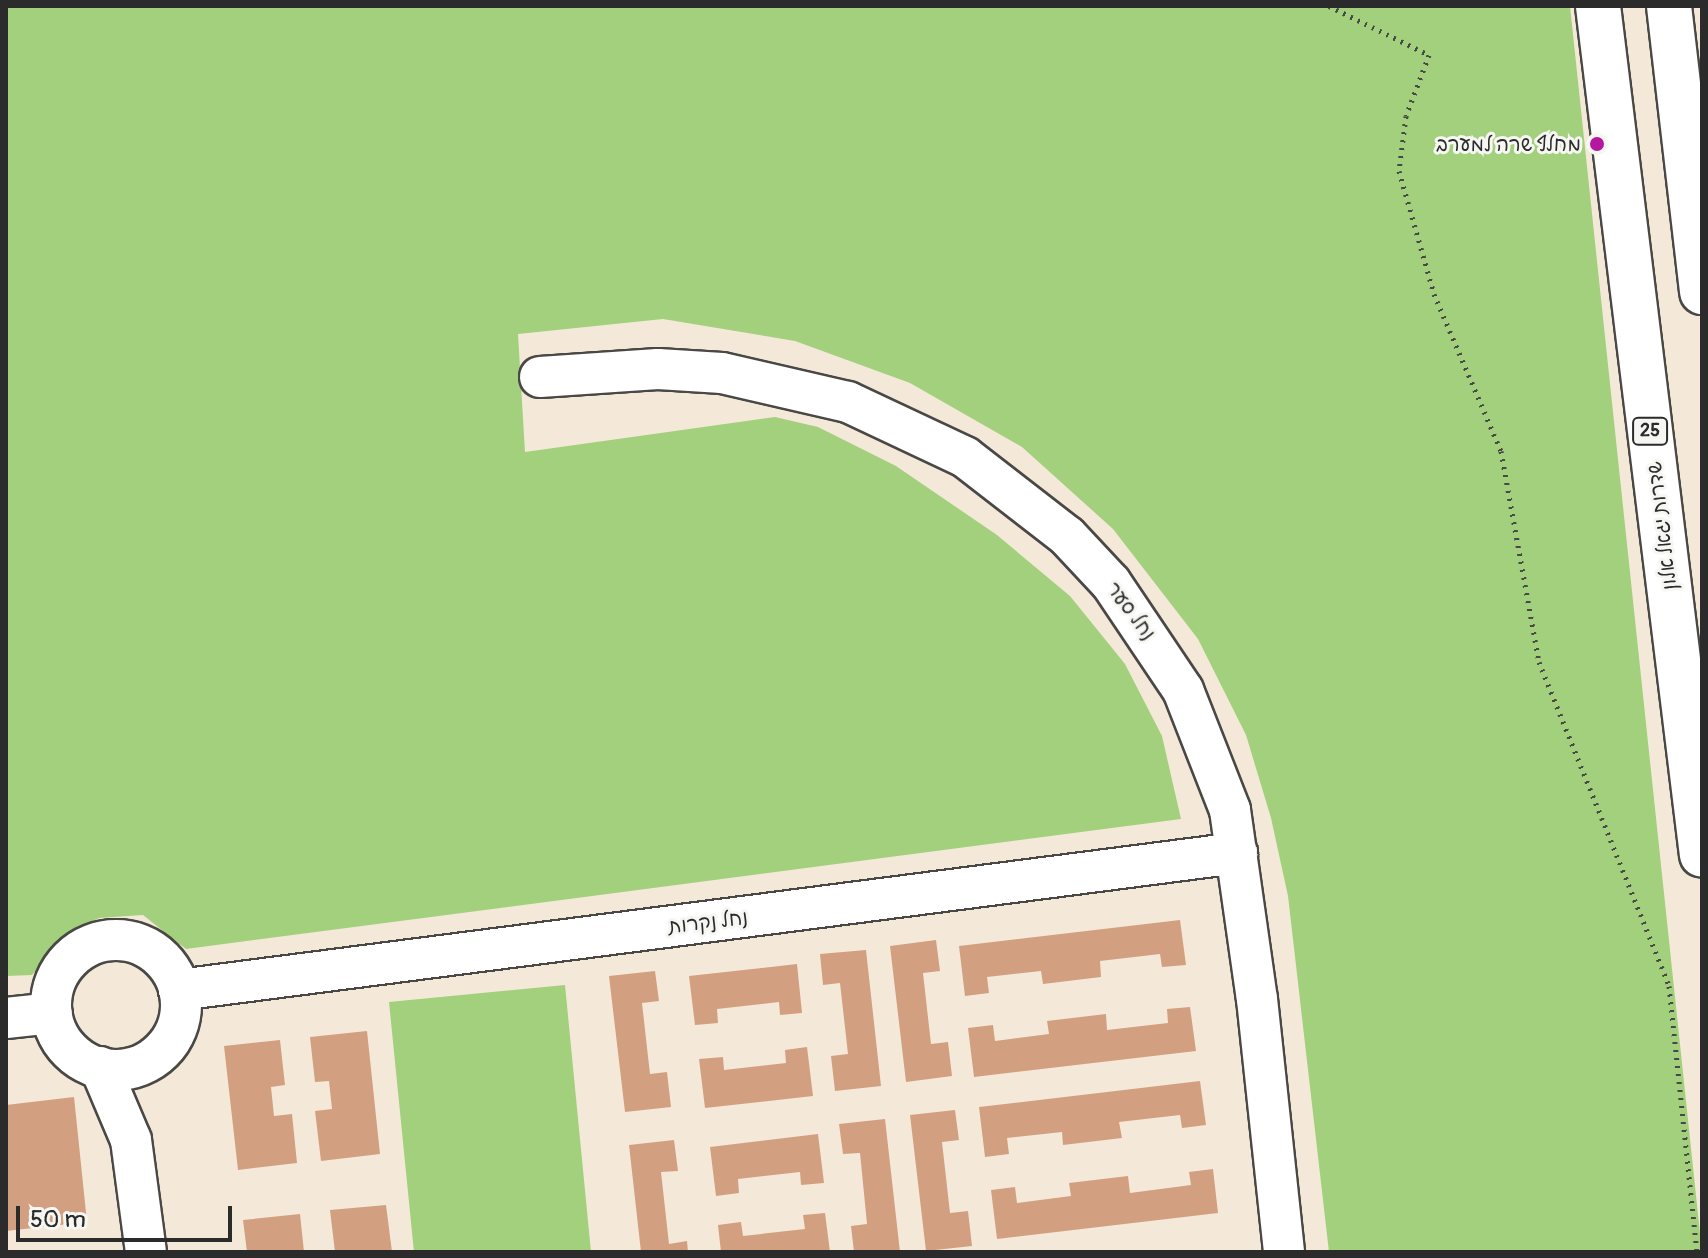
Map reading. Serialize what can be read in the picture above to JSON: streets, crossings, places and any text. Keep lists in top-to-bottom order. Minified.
{"streets":{"highway":["25","שדרות יגאל אלון"],"street":["נחל סער","נחל נקרות"]},"crossings":[["נחל סער","נחל נקרות"]],"places":["מחלף שרה למערב"],"scale_bar":"50 m"}
